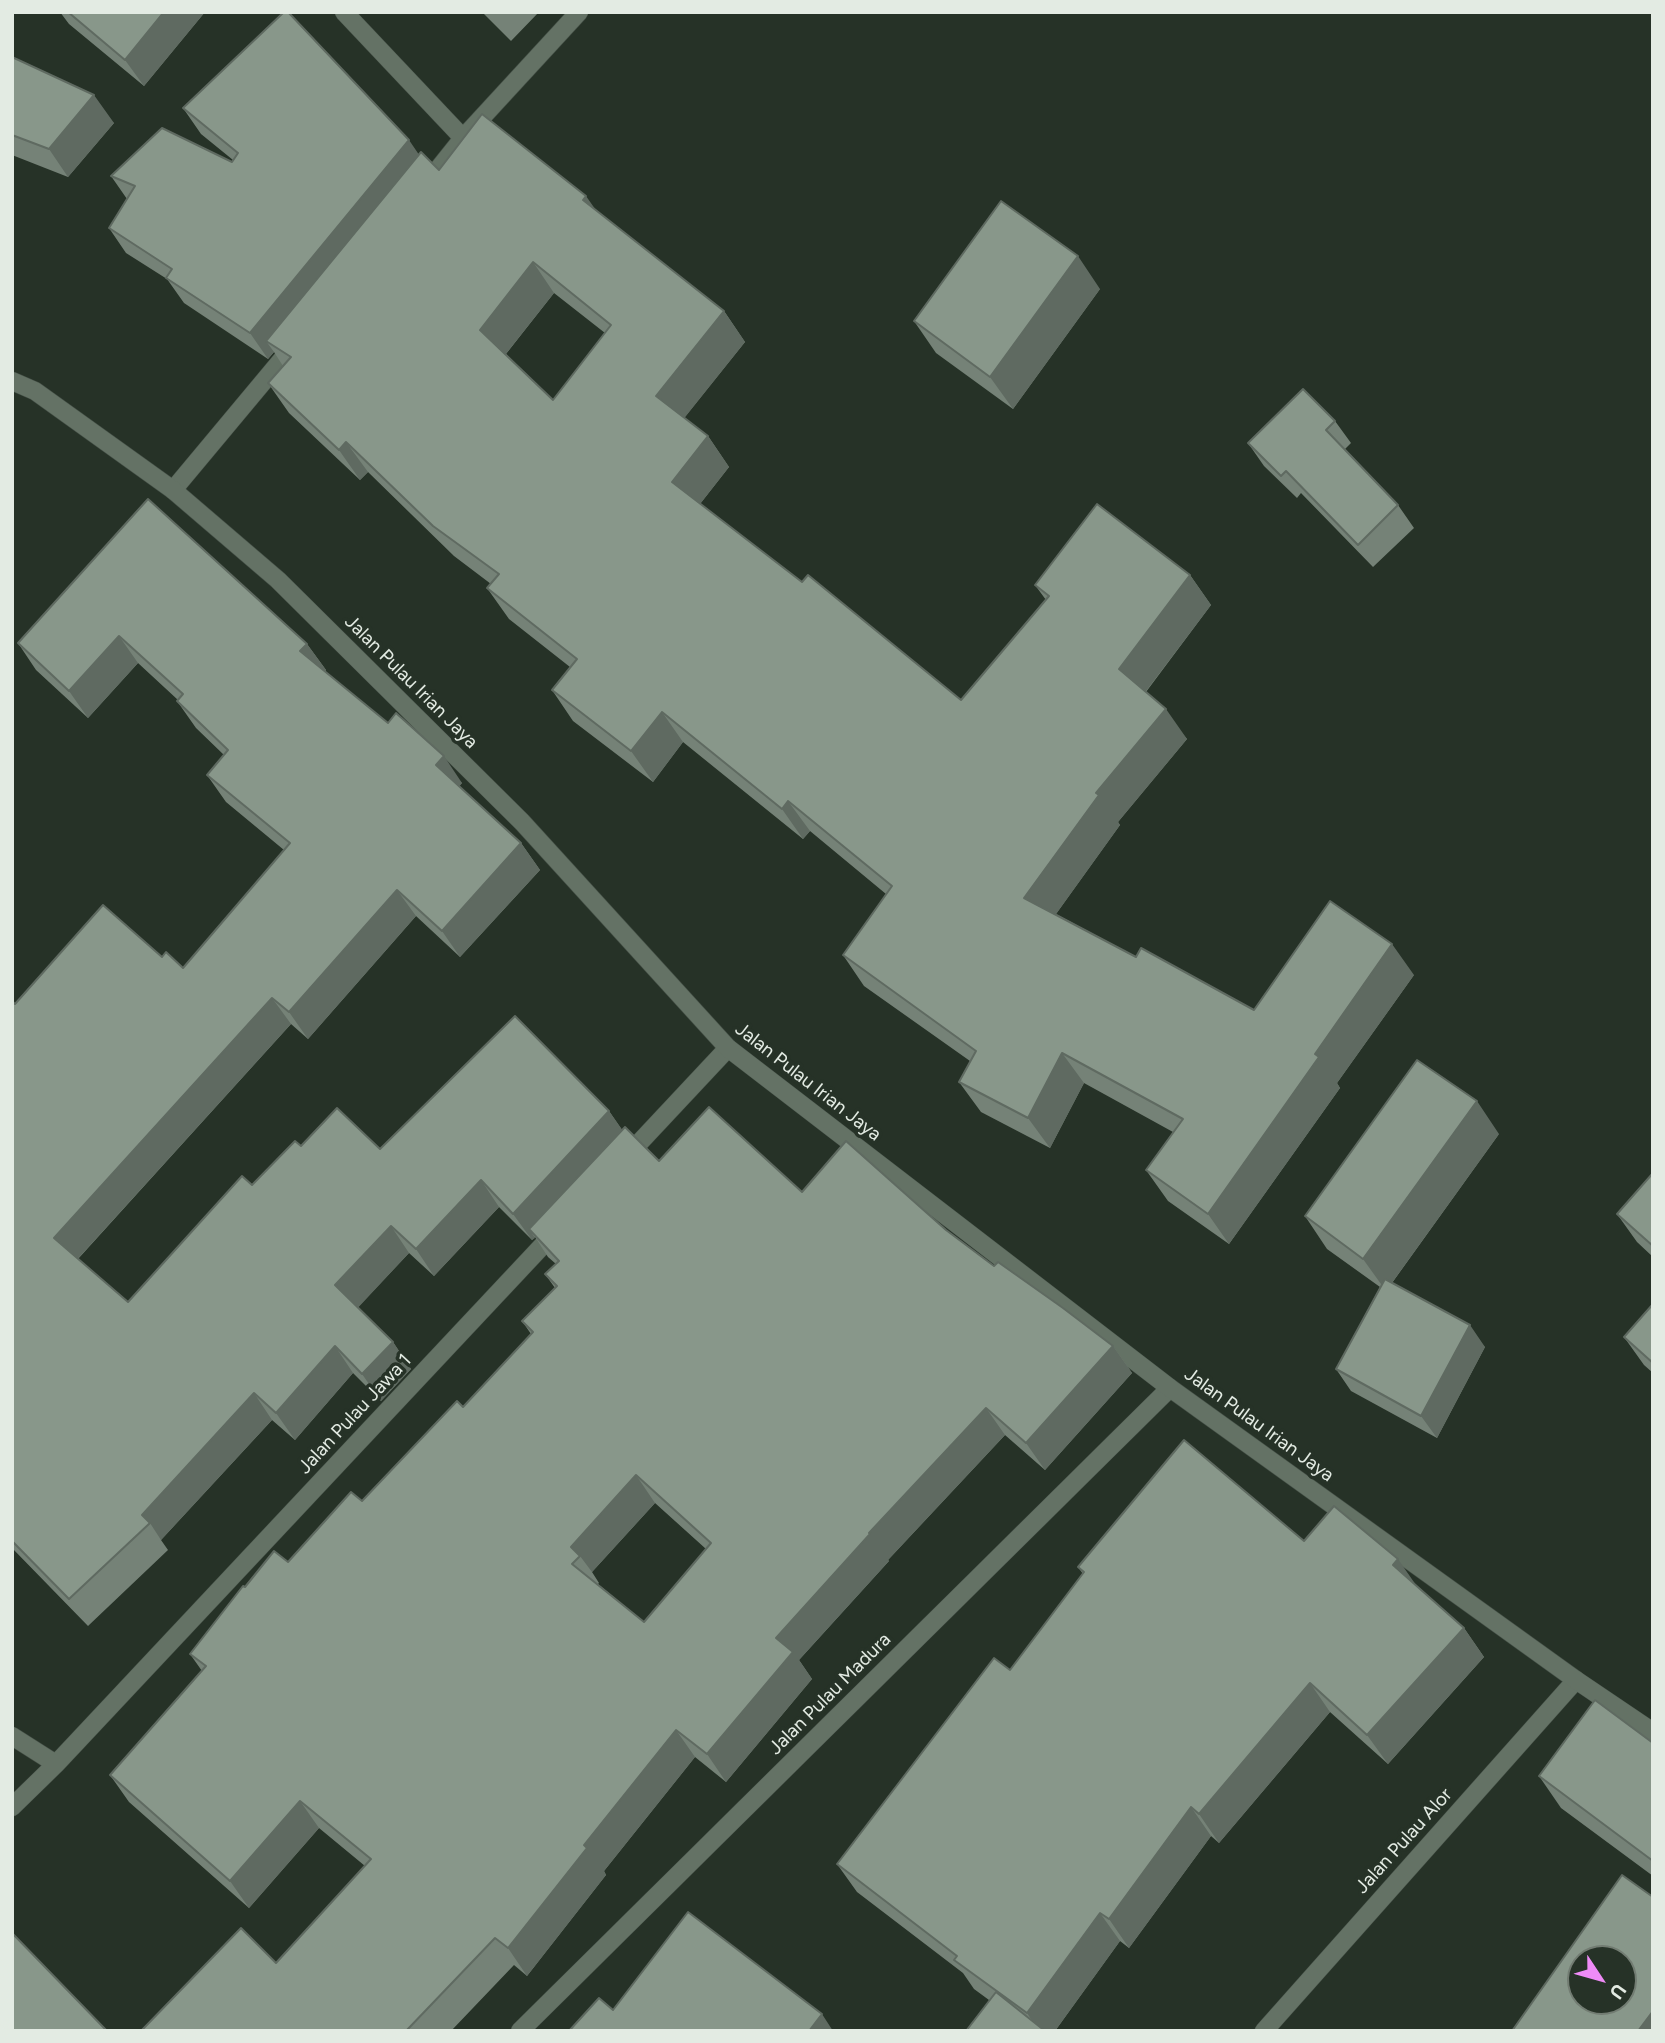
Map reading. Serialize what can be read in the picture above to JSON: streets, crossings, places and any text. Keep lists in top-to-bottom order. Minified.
{"streets":{"street":["Jalan Pulau Irian Jaya","Jalan Pulau Jawa 1","Jalan Pulau Madura","Jalan Pulau Alor"]},"crossings":[["Jalan Pulau Irian Jaya","Jalan Pulau Madura"],["Jalan Pulau Irian Jaya","Jalan Pulau Alor"]],"north":"bottom right"}
